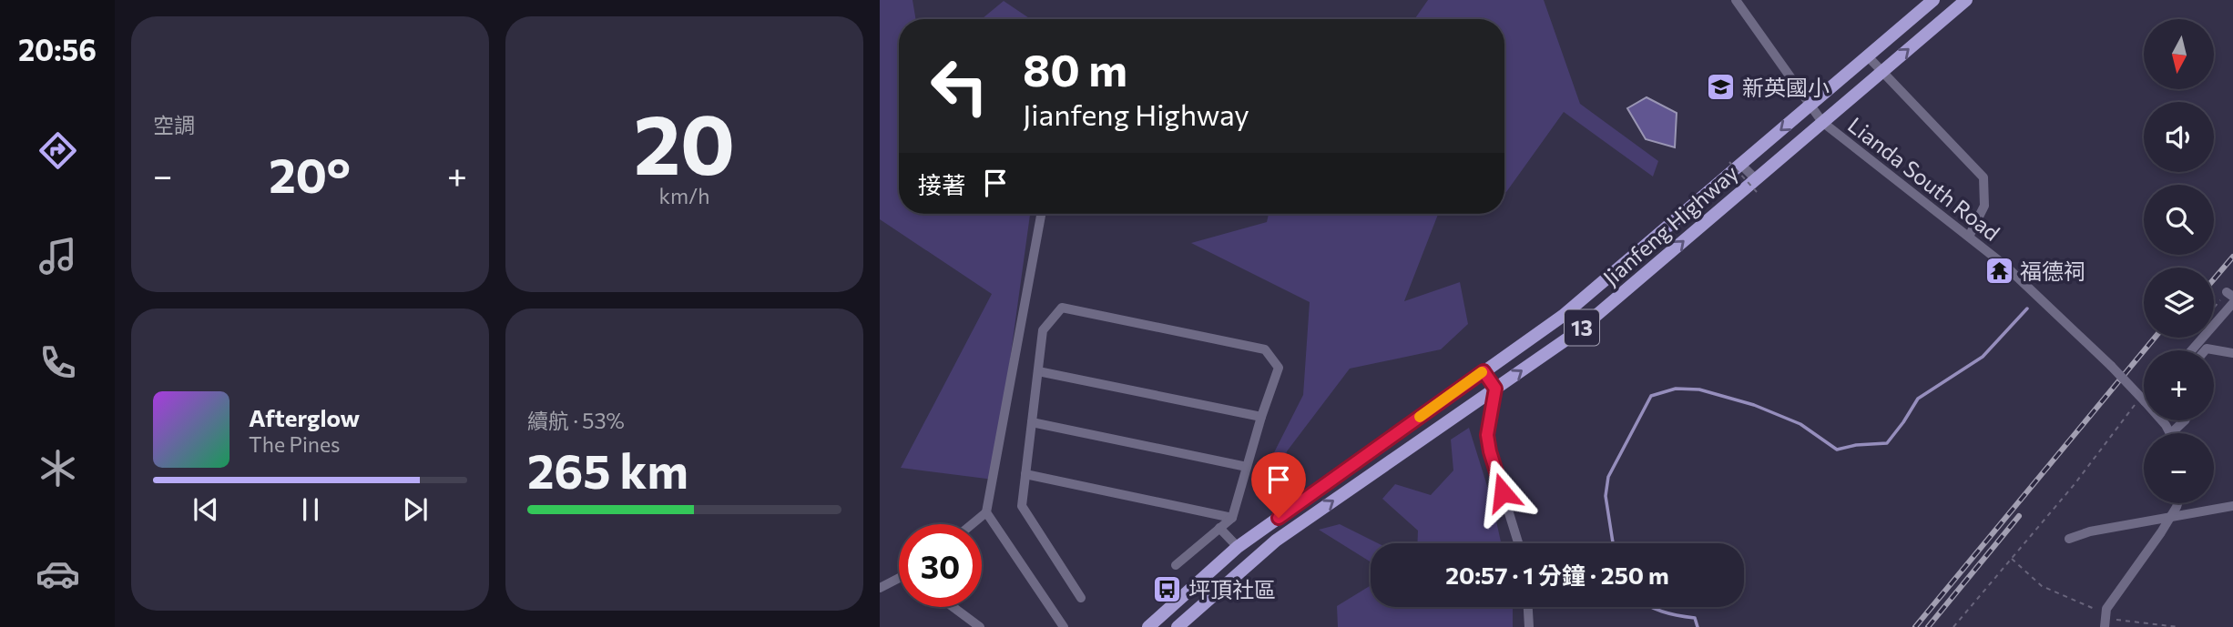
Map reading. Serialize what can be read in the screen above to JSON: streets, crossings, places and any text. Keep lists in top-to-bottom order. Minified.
{"streets":{"main road":["Jianfeng Highway","13"],"street":["Lianda South Road"]},"crossings":[["Lianda South Road","Jianfeng Highway"]],"places":{"school or university":["新英國小"],"temple":["福德祠"],"bus stop":["坪頂社區"]},"north":"bottom","page":{"tabs":"20:56","tile":["空調",["20","km/h"],["續航 · 53%","265 km"]],"map_buttons":["+","−"],"turn":["80 m","Jianfeng Highway"],"heat":["−","20°","+"],"then":"接著","song":["Afterglow","The Pines"],"limit":"30","trip":"20:57 · 1 分鐘 · 250 m"}}
